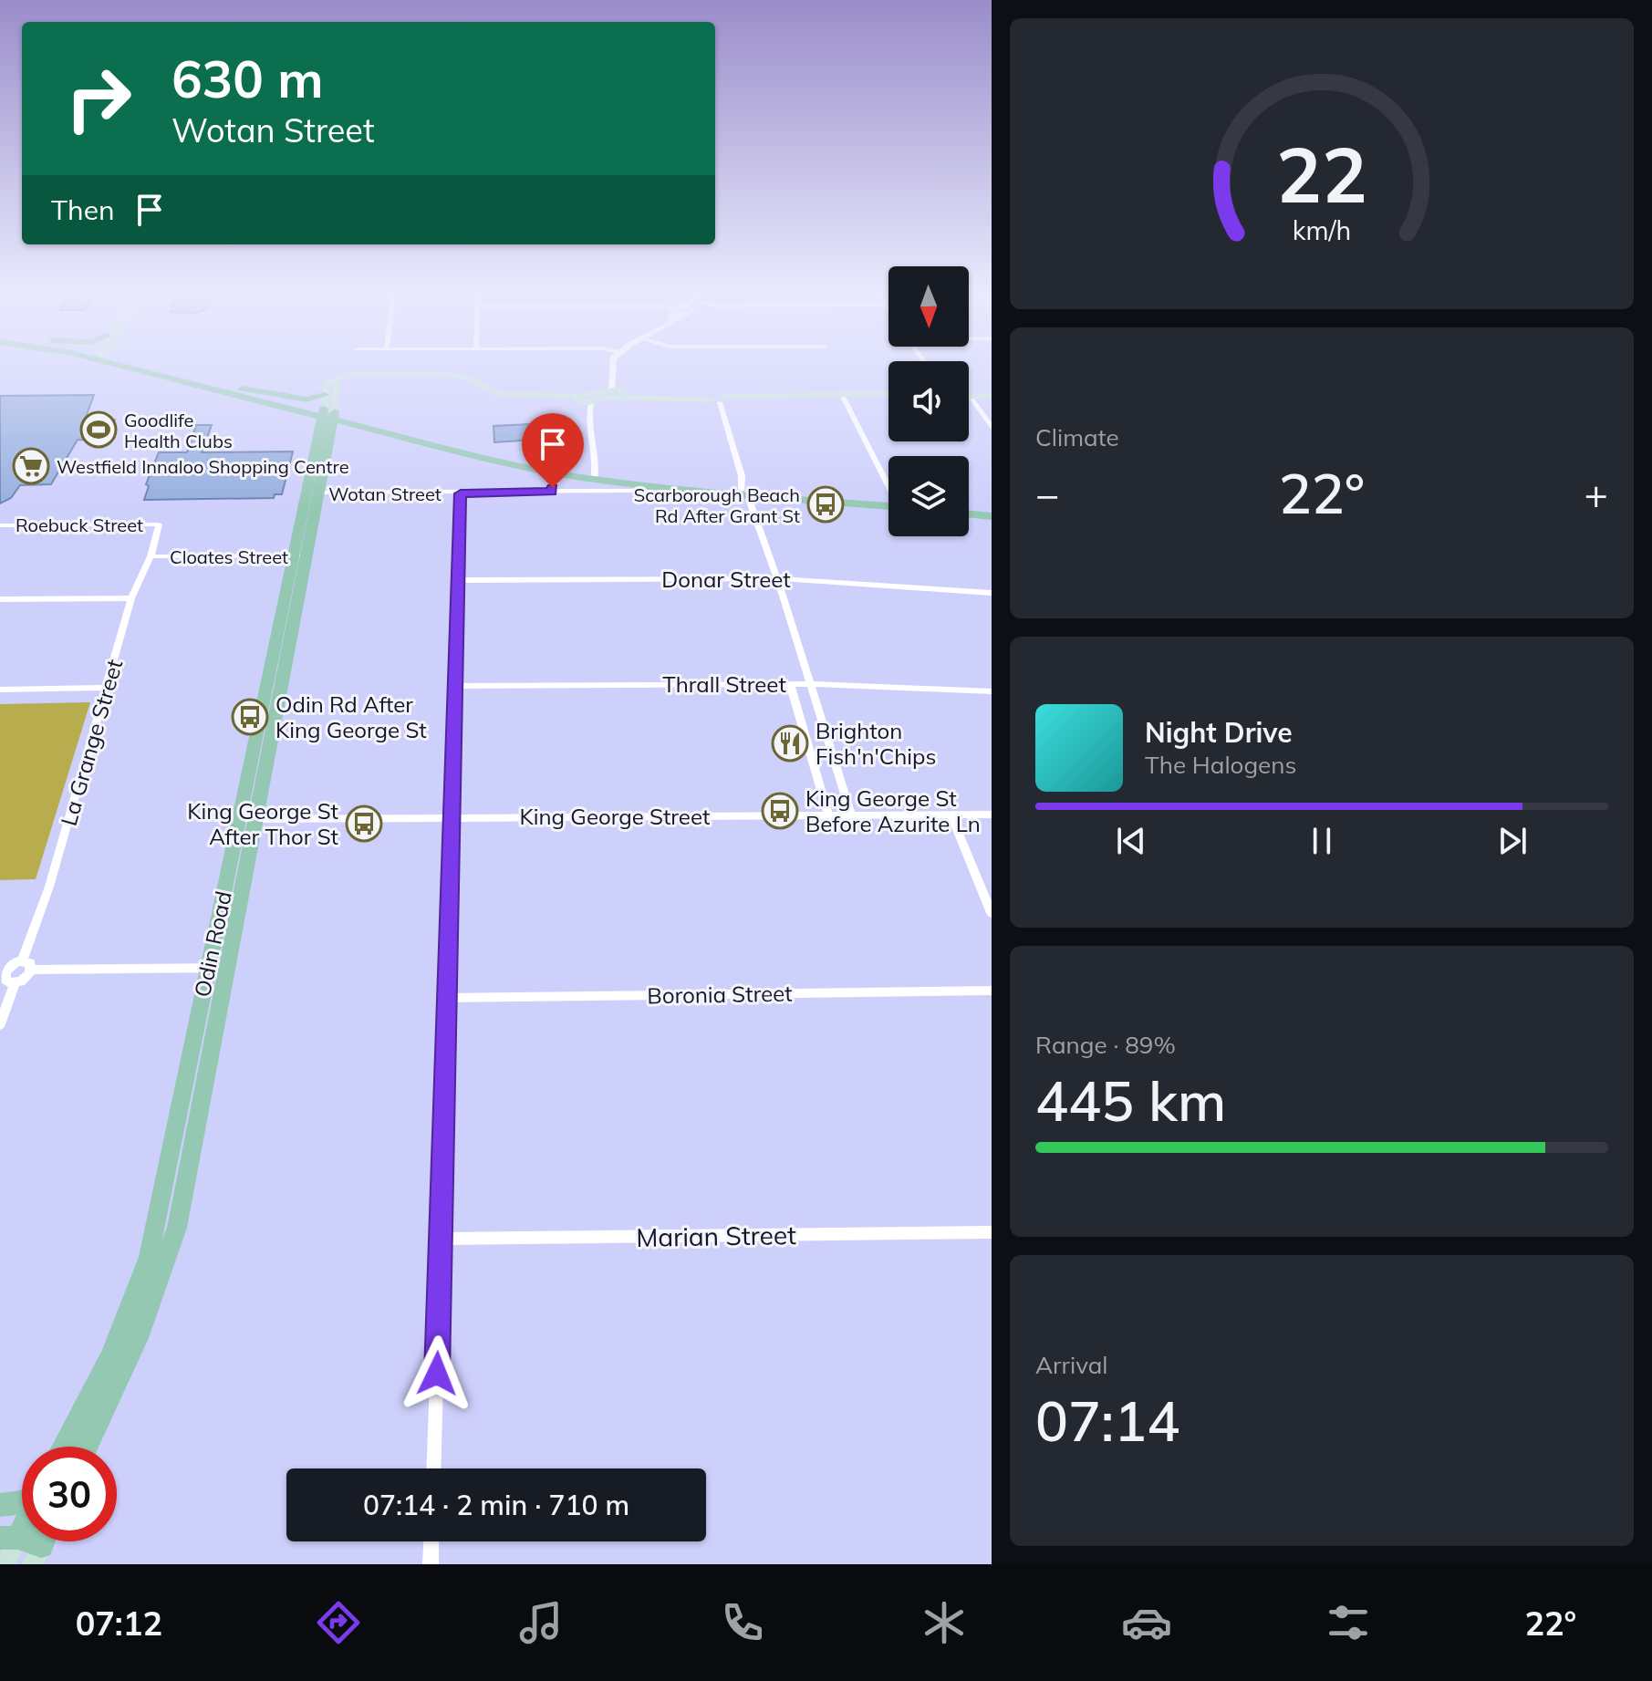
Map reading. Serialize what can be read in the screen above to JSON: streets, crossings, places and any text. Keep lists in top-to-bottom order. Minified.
{"streets":{"main road":["Odin Road"],"street":["Wotan Street","Roebuck Street","Cloates Street","Donar Street","Thrall Street","La Grange Street","King George Street","Boronia Street","Marian Street"]},"crossings":[["Wotan Street","Odin Road"],["Roebuck Street","La Grange Street"],["Cloates Street","La Grange Street"],["Cloates Street","Odin Road"],["King George Street","Odin Road"]],"places":{"sports":["Goodlife Health Clubs"],"supermarket":["Westfield Innaloo Shopping Centre"],"bus stop":["Scarborough Beach Rd After Grant St","Odin Rd After King George St","King George St Before Azurite Ln","King George St After Thor St"],"restaurant":["Brighton Fish'n'Chips"]},"north":"bottom","page":{"turn":["630 m","Wotan Street"],"then":"Then","tile":["Climate",["Range · 89%","445 km"],["Arrival","07:14"]],"heat":["−","22°","+"],"song":["Night Drive","The Halogens"],"limit":"30","trip":"07:14 · 2 min · 710 m","tabs":["07:12","22°"],"gauge":["22","km/h"]}}
